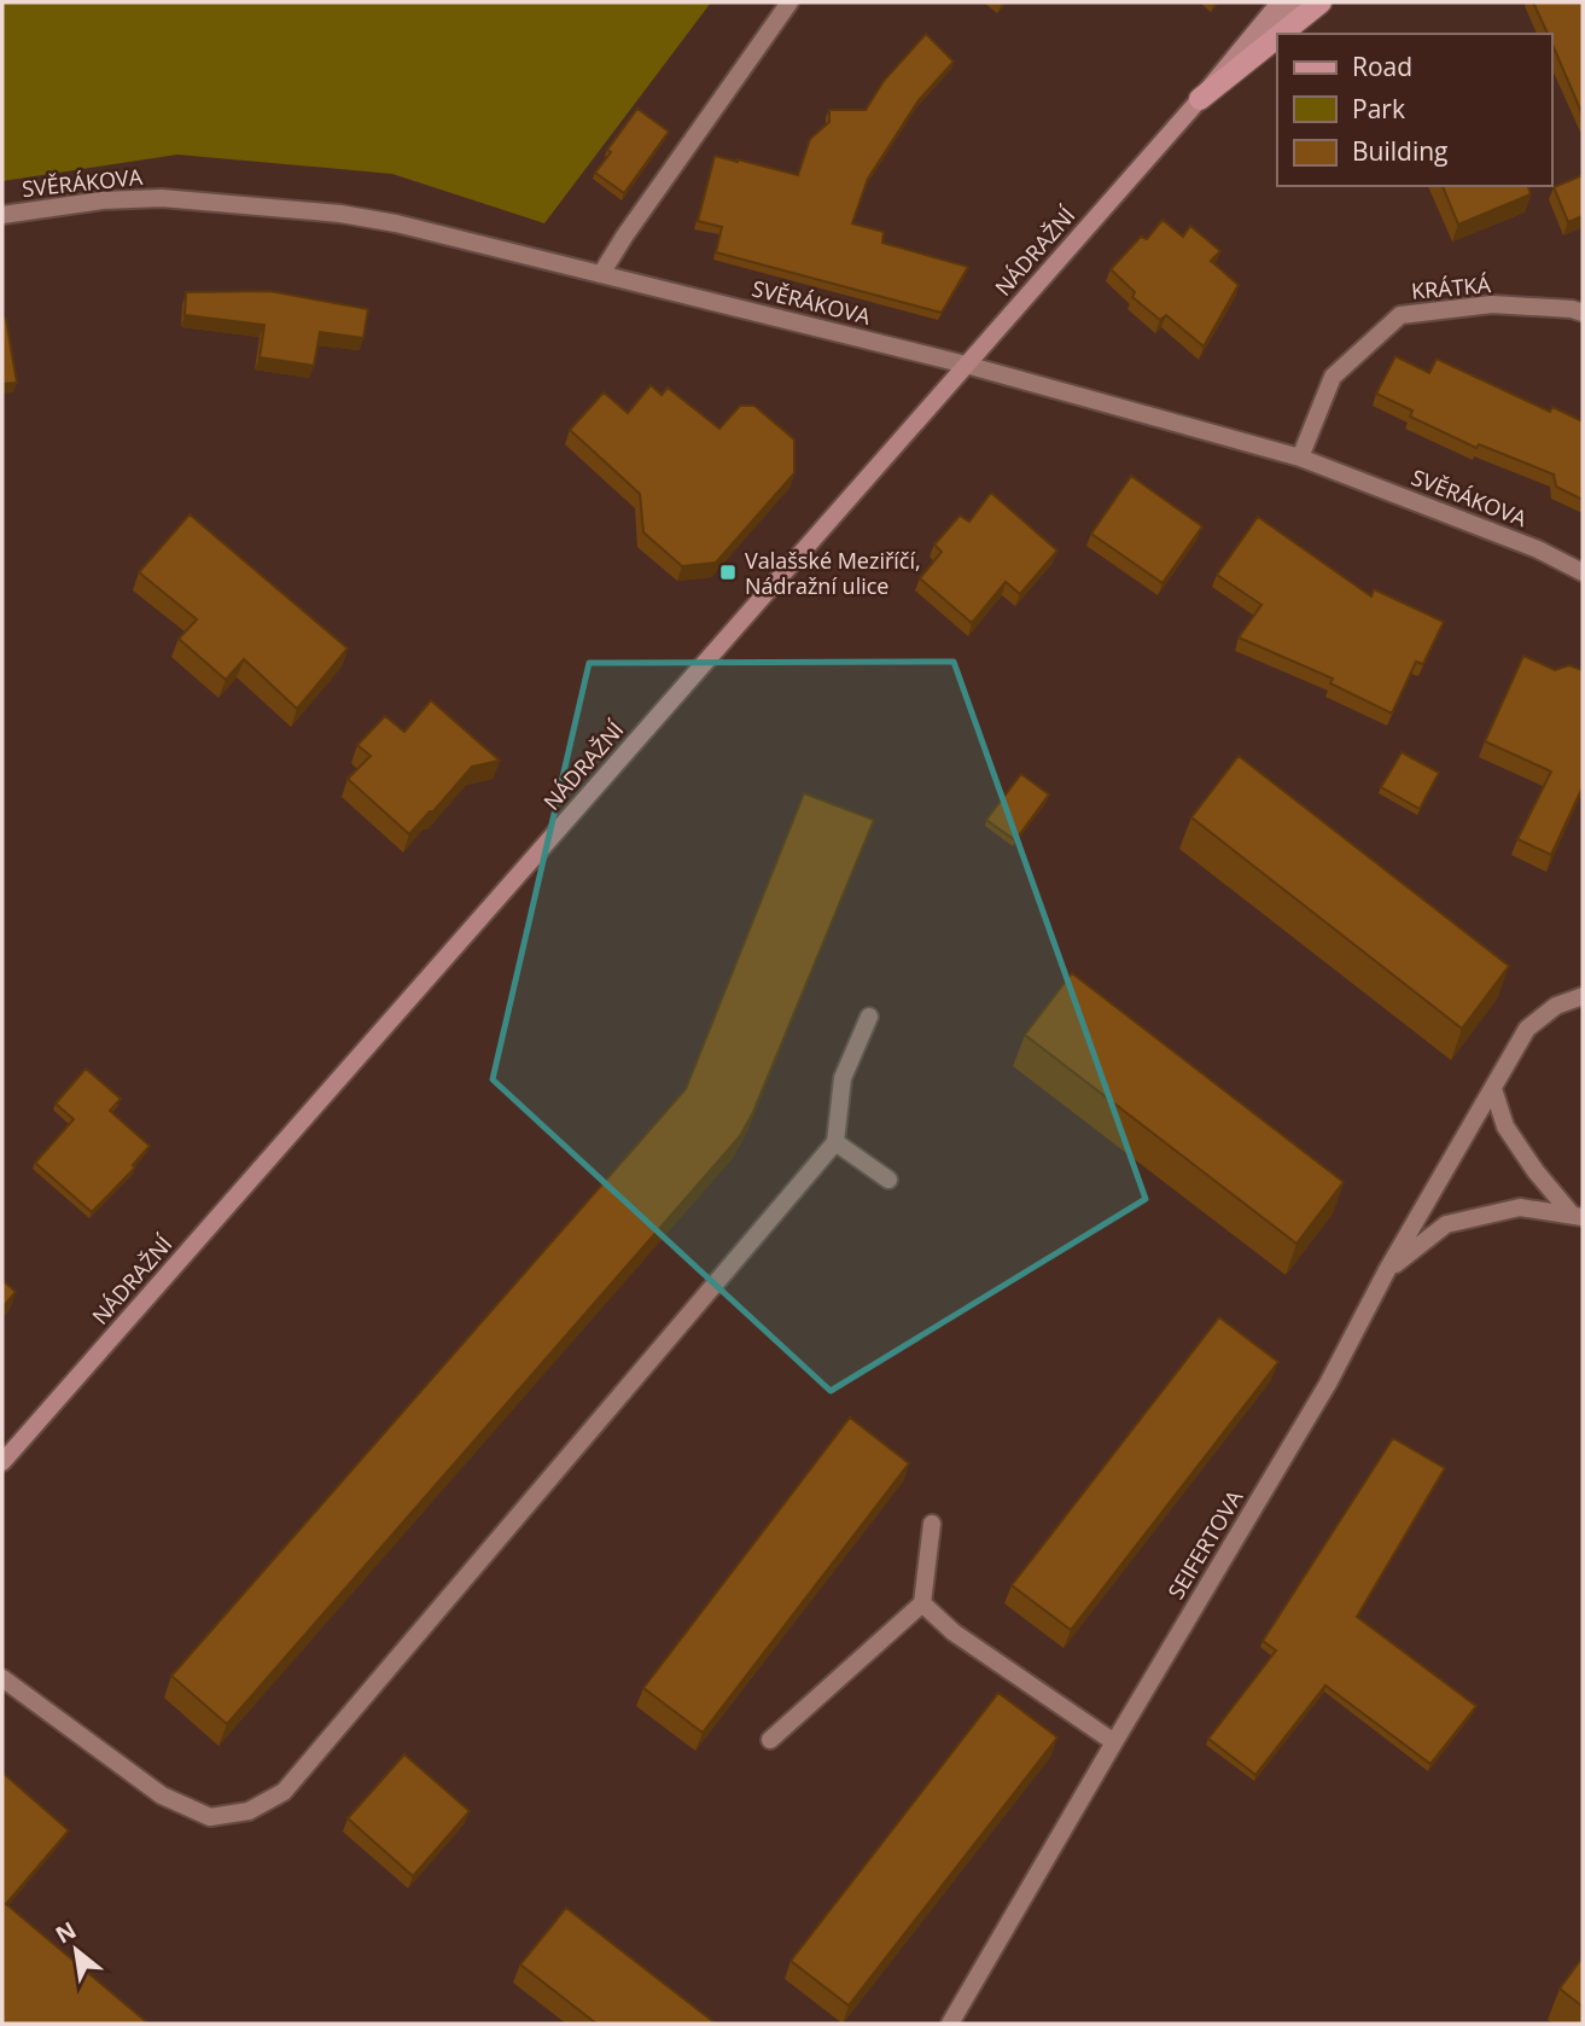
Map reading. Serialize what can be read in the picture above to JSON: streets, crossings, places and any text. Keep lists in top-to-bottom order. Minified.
{"streets":{"main road":["NÁDRAŽNÍ"],"street":["SVĚRÁKOVA","KRÁTKÁ","SEIFERTOVA"]},"crossings":[["SVĚRÁKOVA","NÁDRAŽNÍ"],["SVĚRÁKOVA","KRÁTKÁ"]],"places":{"transit":["Valašské Meziříčí, Nádražní ulice"]},"legend":["Road","Park","Building"],"north":"top left"}
